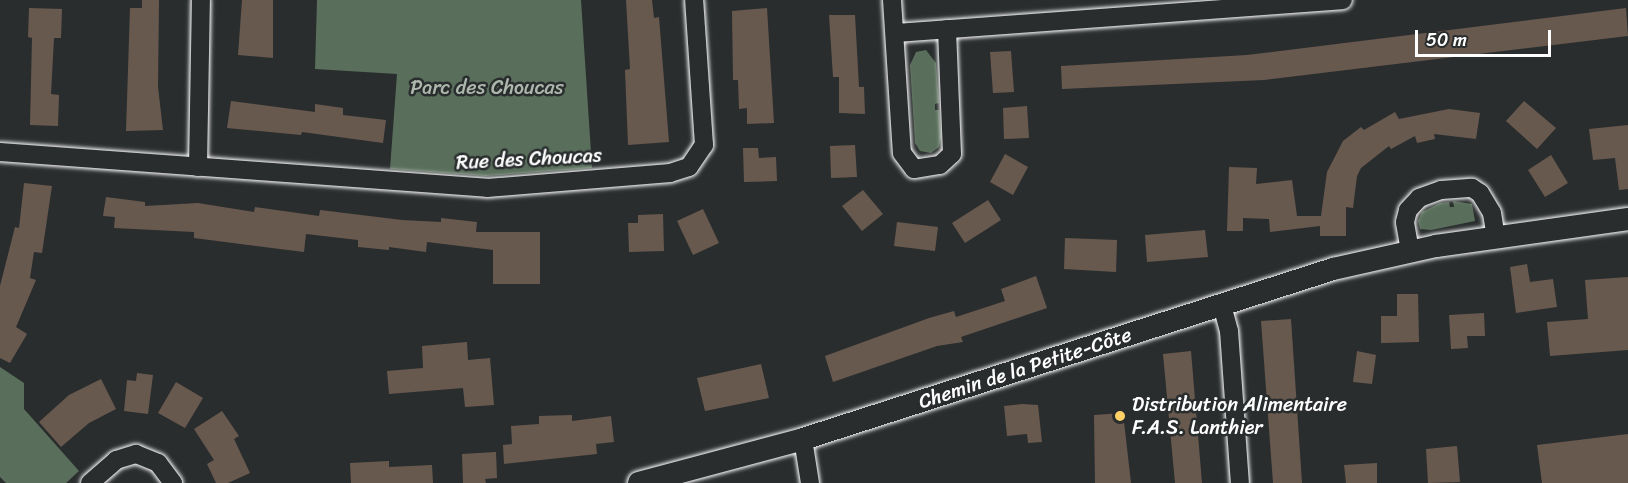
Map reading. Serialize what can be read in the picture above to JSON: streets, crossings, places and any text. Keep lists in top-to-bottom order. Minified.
{"streets":{"street":["Rue des Choucas","Chemin de la Petite-Côte"]},"parks":["Parc des Choucas"],"places":["Distribution Alimentaire F.A.S. Lanthier"],"scale_bar":"50 m"}
